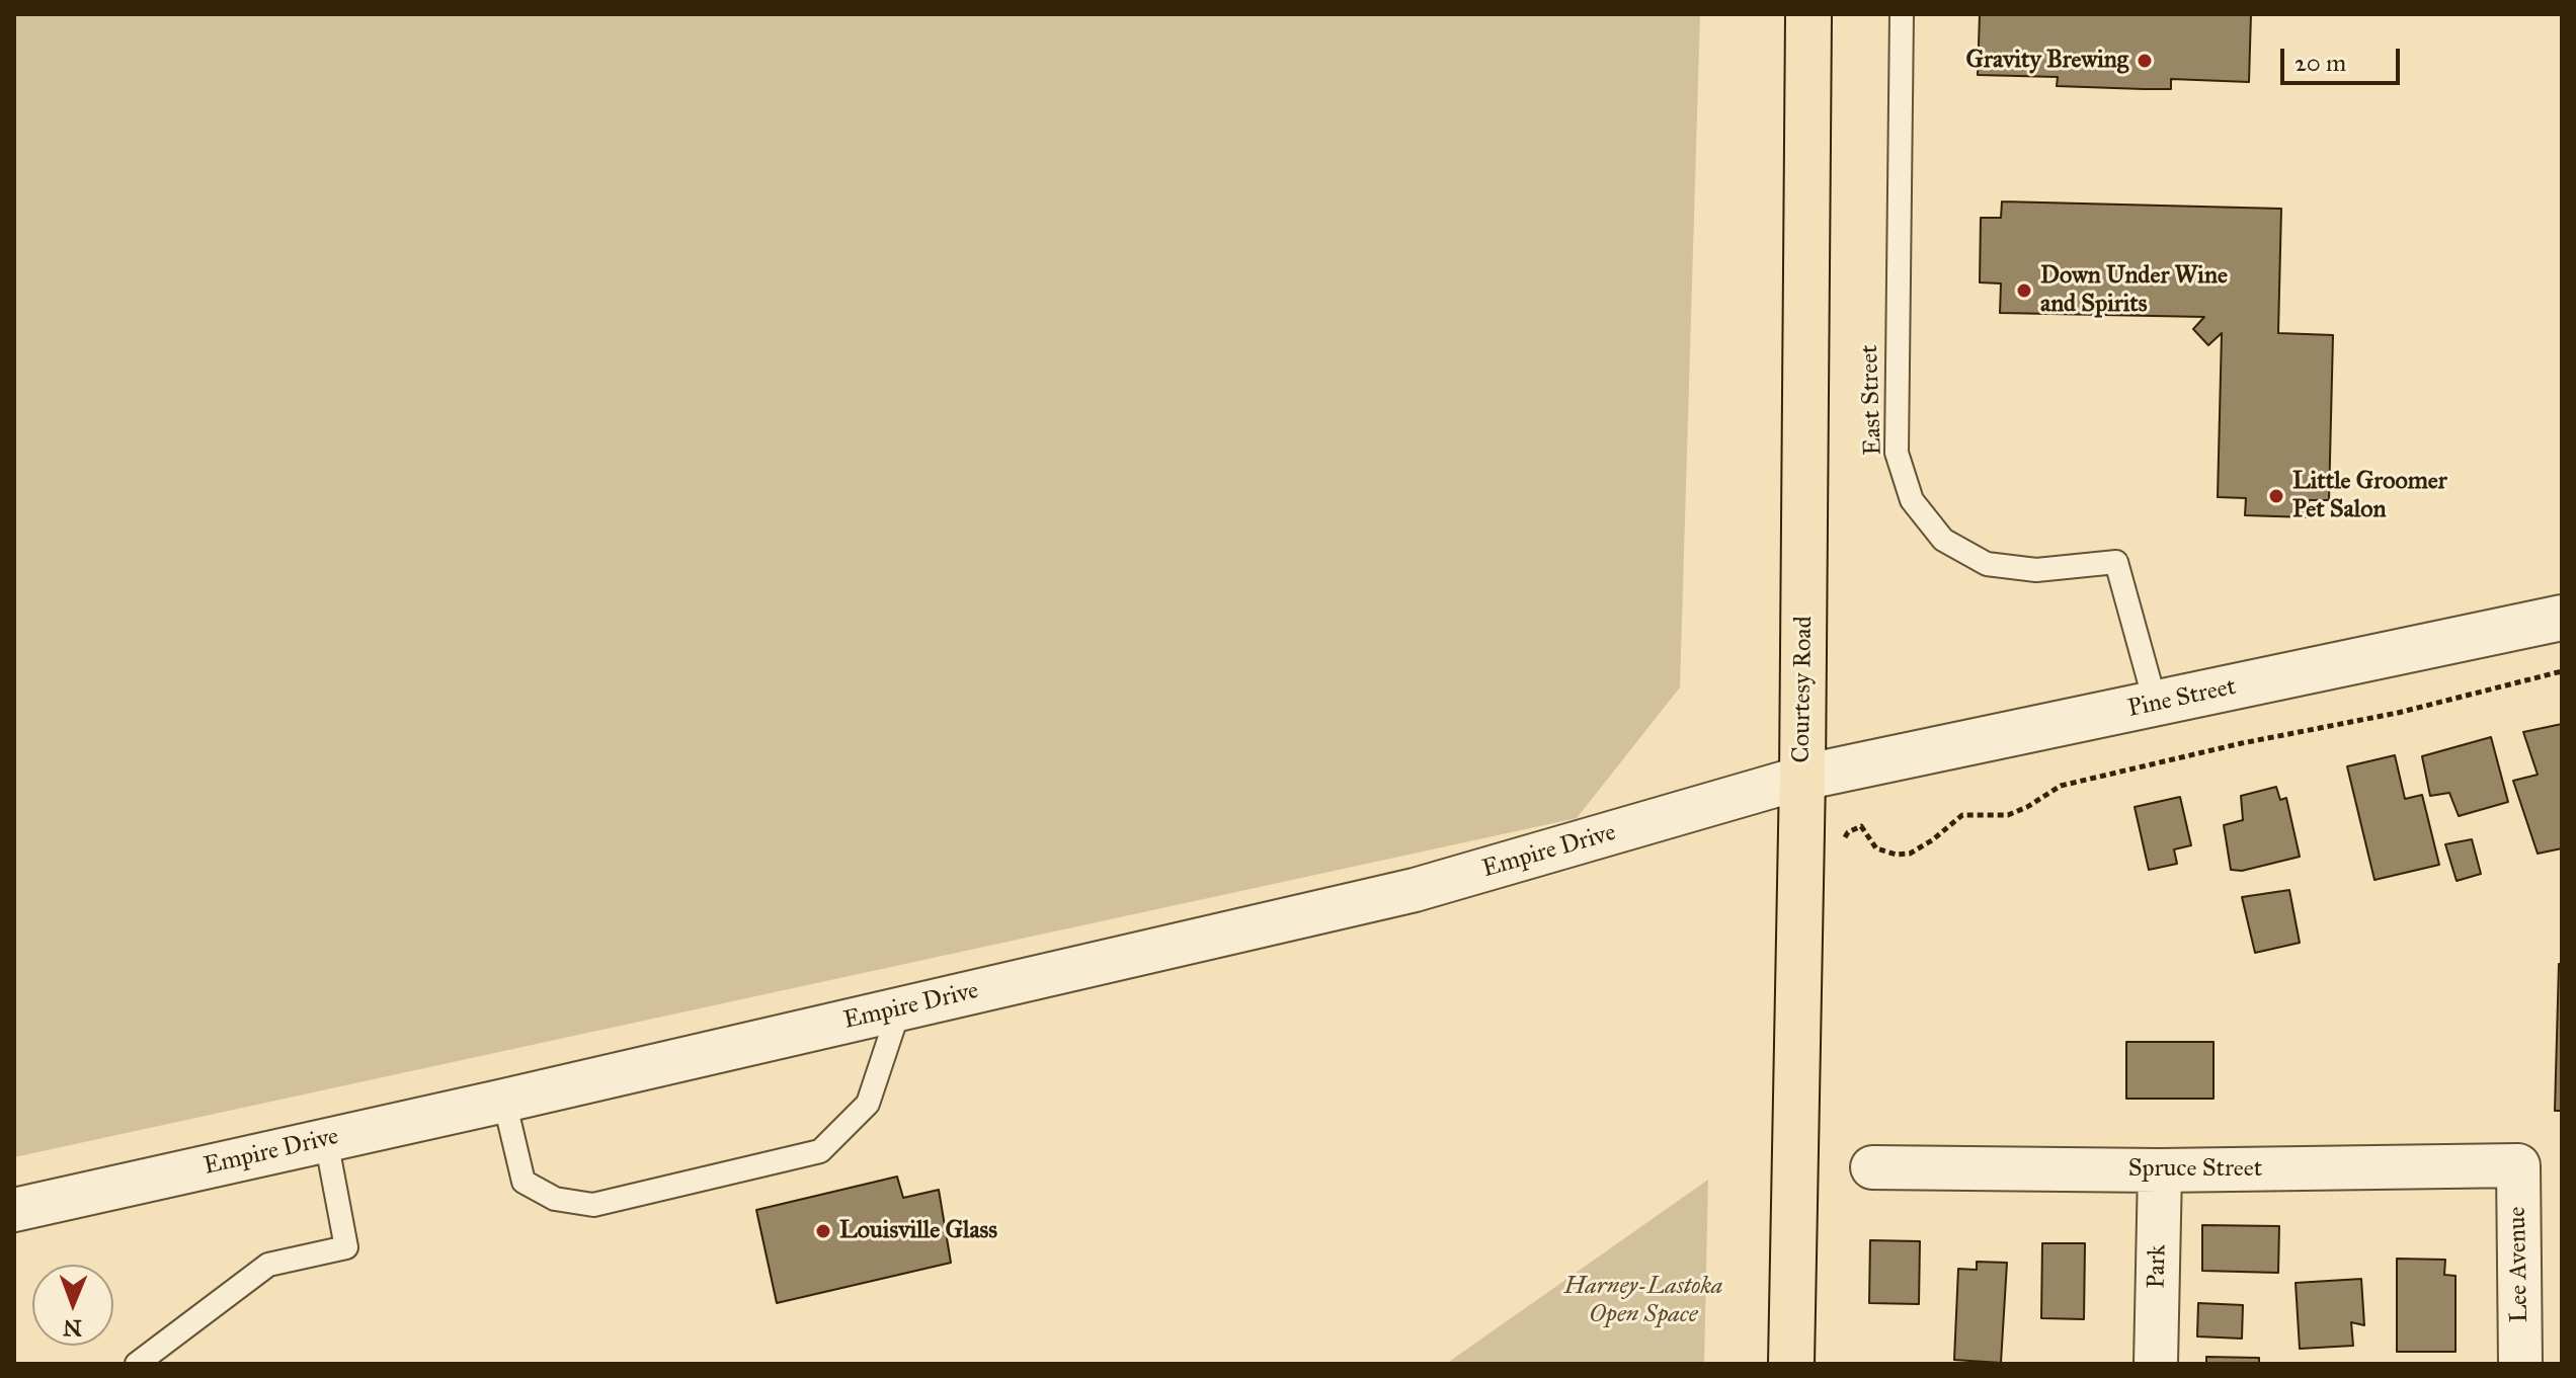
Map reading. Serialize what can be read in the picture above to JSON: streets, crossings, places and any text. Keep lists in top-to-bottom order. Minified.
{"streets":{"main road":["Courtesy Road"],"street":["Pine Street","Empire Drive","Spruce Street","Lee Avenue","Park"],"lane":["East Street"]},"crossings":[["East Street","Pine Street"],["Courtesy Road","Pine Street"],["Courtesy Road","Empire Drive"],["Pine Street","Empire Drive"],["Spruce Street","Lee Avenue"],["Spruce Street","Park"]],"parks":["Harney-Lastoka Open Space"],"places":["Gravity Brewing","Down Under Wine and Spirits","Little Groomer Pet Salon","Louisville Glass"],"scale_bar":"20 m","north":"bottom"}
